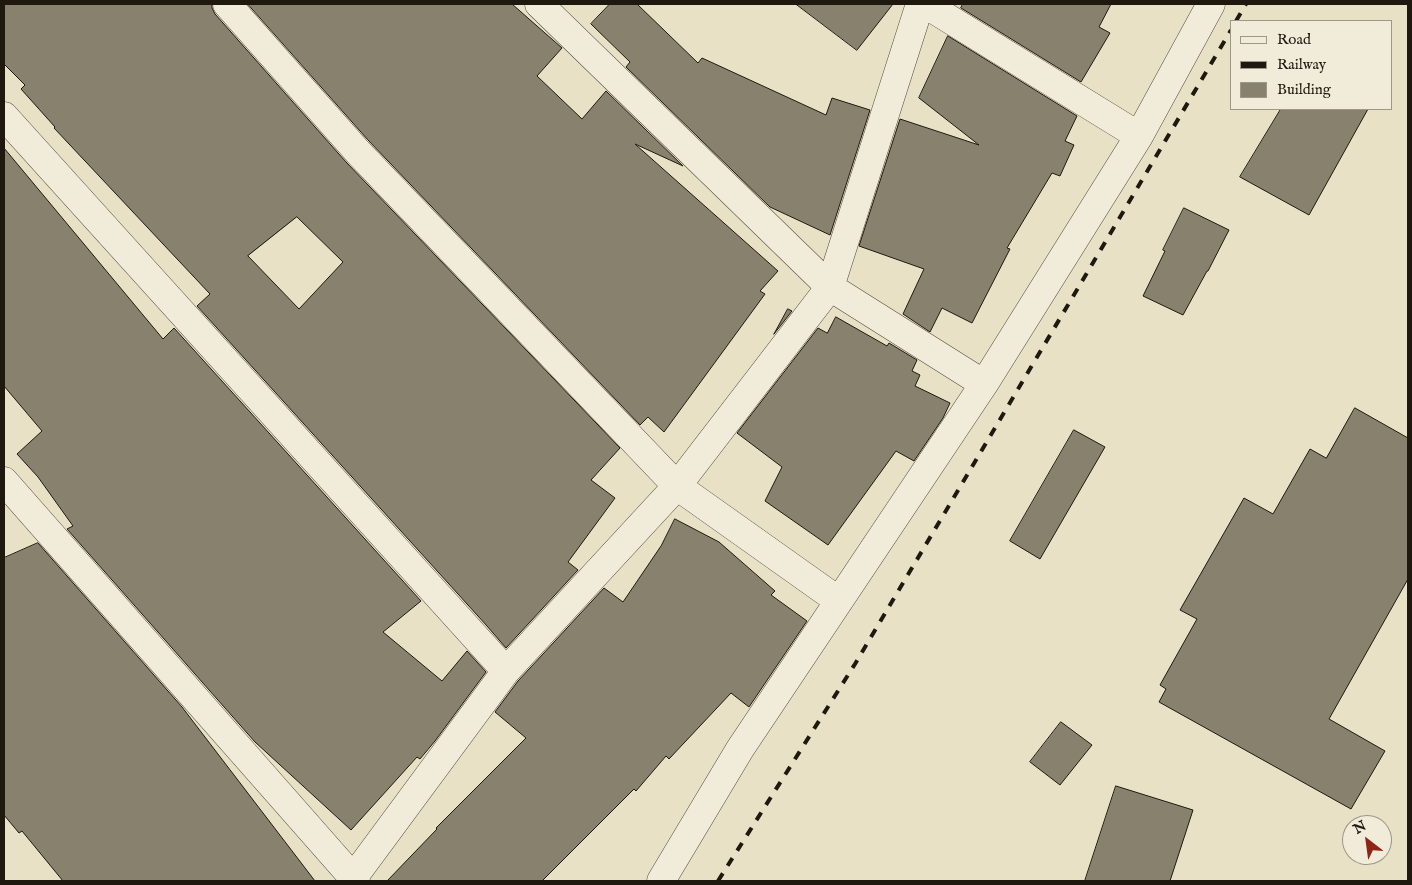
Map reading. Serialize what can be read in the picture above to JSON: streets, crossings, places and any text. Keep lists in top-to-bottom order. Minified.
{"legend":["Road","Railway","Building"],"north":"top left"}
